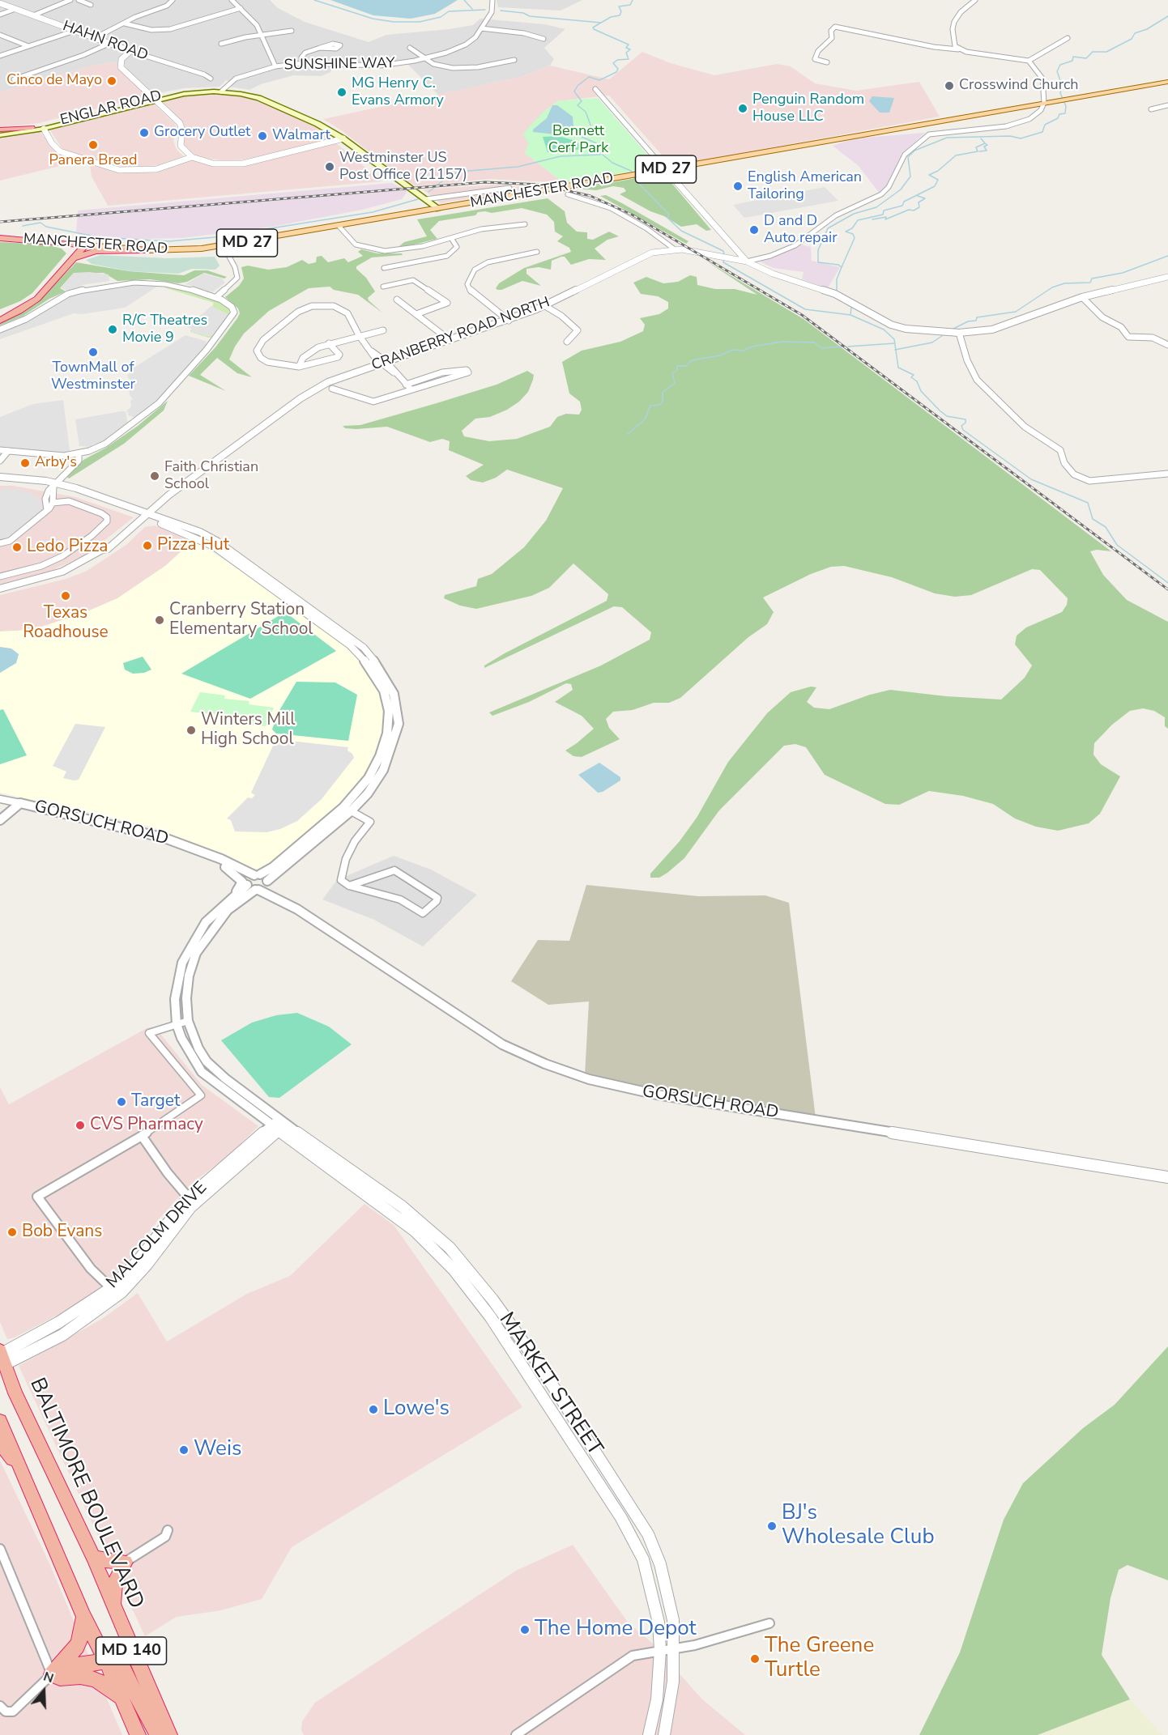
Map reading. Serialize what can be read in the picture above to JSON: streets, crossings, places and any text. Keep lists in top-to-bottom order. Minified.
{"streets":{"highway":["MD 27","MANCHESTER ROAD","BALTIMORE BOULEVARD","MD 140"],"main road":["ENGLAR ROAD"],"street":["HAHN ROAD","SUNSHINE WAY","CRANBERRY ROAD NORTH","GORSUCH ROAD","MALCOLM DRIVE","MARKET STREET"]},"crossings":[["SUNSHINE WAY","ENGLAR ROAD"],["MALCOLM DRIVE","MARKET STREET"],["MALCOLM DRIVE","BALTIMORE BOULEVARD"]],"parks":["Bennett Cerf Park"],"places":["Cinco de Mayo","Crosswind Church","MG Henry C. Evans Armory","Penguin Random House LLC","Grocery Outlet","Walmart","Panera Bread","Westminster US Post Office (21157)","English American Tailoring","D and D Auto repair","R/C Theatres Movie 9","TownMall of Westminster","Arby's","Faith Christian School","Pizza Hut","Ledo Pizza","Texas Roadhouse","Cranberry Station Elementary School","Winters Mill High School","Target","CVS Pharmacy","Bob Evans","Lowe's","Weis","BJ's Wholesale Club","The Home Depot","The Greene Turtle"],"north":"top"}
